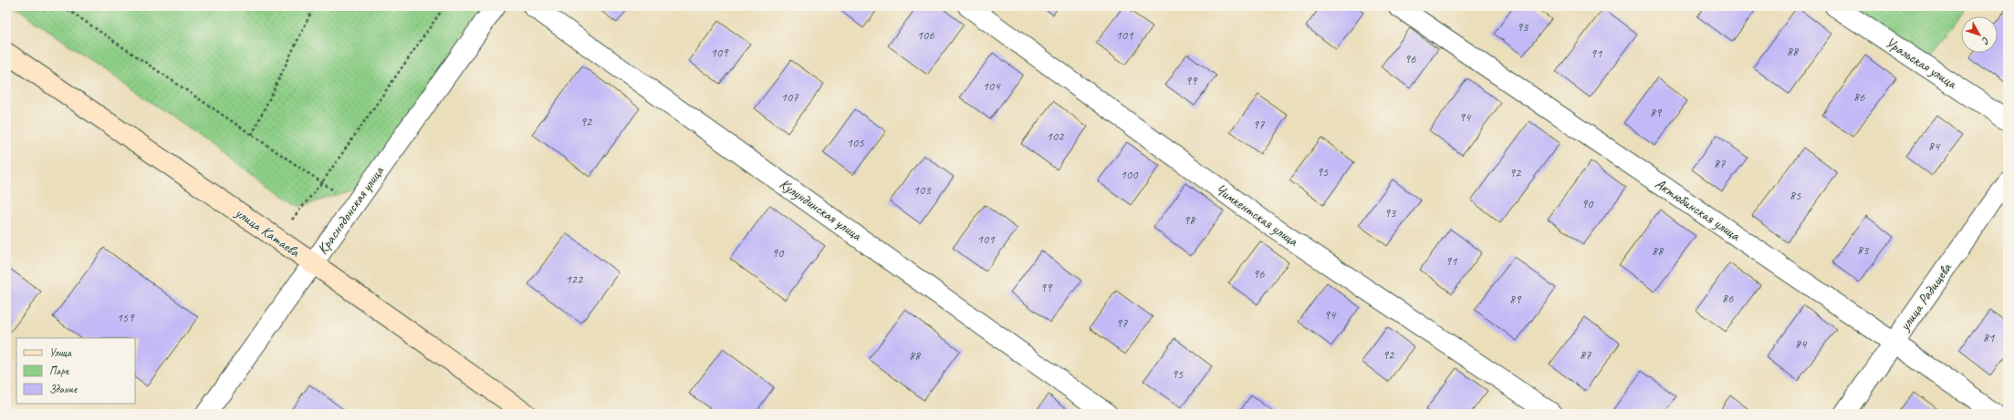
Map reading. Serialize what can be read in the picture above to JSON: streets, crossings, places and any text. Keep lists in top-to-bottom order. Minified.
{"streets":{"street":["Уральская улица","Кулундинская улица","Актюбинская улица","Краснодонская улица","Чимкентская улица","улица Катаева","улица Радищева"]},"crossings":[["Актюбинская улица","улица Радищева"],["Краснодонская улица","улица Катаева"]],"house_numbers":["93","106","101","88","109","91","96","99","104","107","86","89","94","92","97","102","105","84","87","95","92","100","103","85","90","93","98","101","83","88","90","91","96","122","99","86","89","94","159","97","81","84","92","87","88","95"],"legend":["Улица","Парк","Здание"],"north":"bottom right"}
